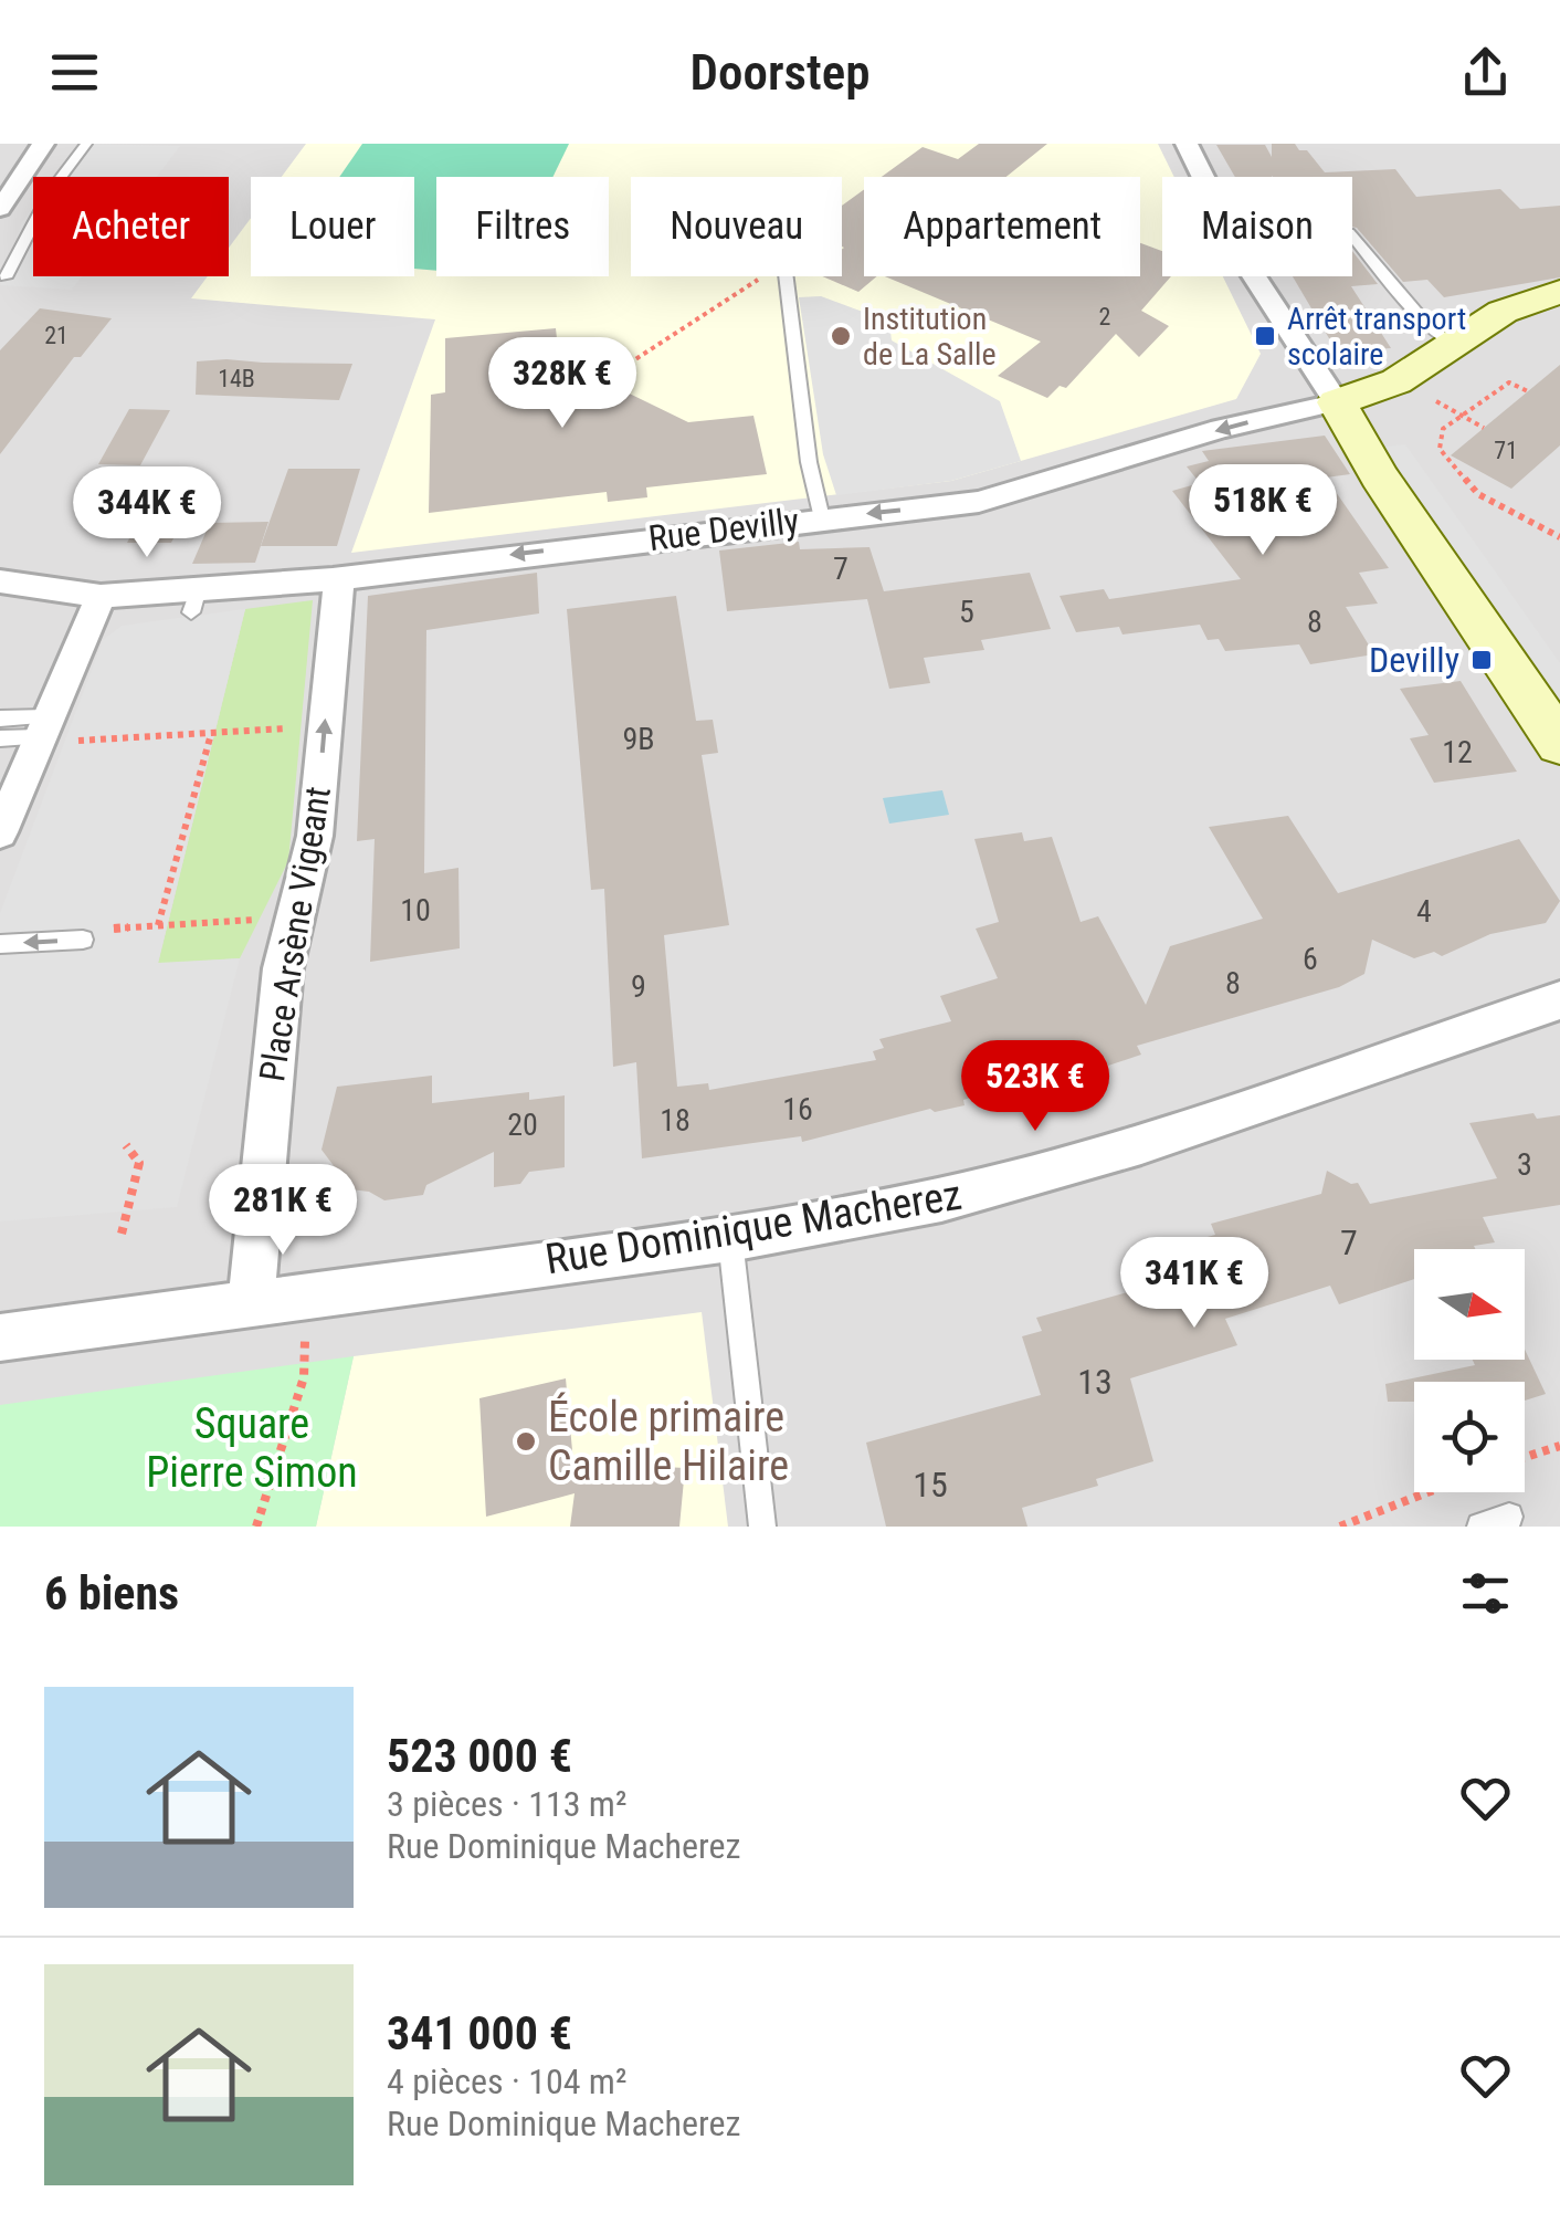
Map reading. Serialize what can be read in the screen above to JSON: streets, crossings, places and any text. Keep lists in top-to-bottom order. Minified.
{"streets":{"street":["Rue Devilly","Place Arsène Vigeant","Rue Dominique Macherez"]},"crossings":[["Rue Devilly","Place Arsène Vigeant"],["Place Arsène Vigeant","Rue Dominique Macherez"]],"one_way":["Rue Devilly"],"parks":["Square Pierre Simon"],"places":{"other":["Institution de La Salle","École primaire Camille Hilaire"],"transit":["Arrêt transport scolaire","Devilly"]},"house_numbers":["2","21","14B","71","7","5","8","9B","12","10","4","6","8","9","16","18","20","3","7","13","15"],"north":"right","page":{"header":"Doorstep","chip":["Acheter","Louer","Filtres","Nouveau","Appartement","Maison"],"price":["328K €","518K €","344K €","523K €","281K €","341K €"],"heading":"6 biens","list":[{"name":"523 000 €","note":"3 pièces · 113 m² · Rue Dominique Macherez"},{"name":"341 000 €","note":"4 pièces · 104 m² · Rue Dominique Macherez"}]}}
